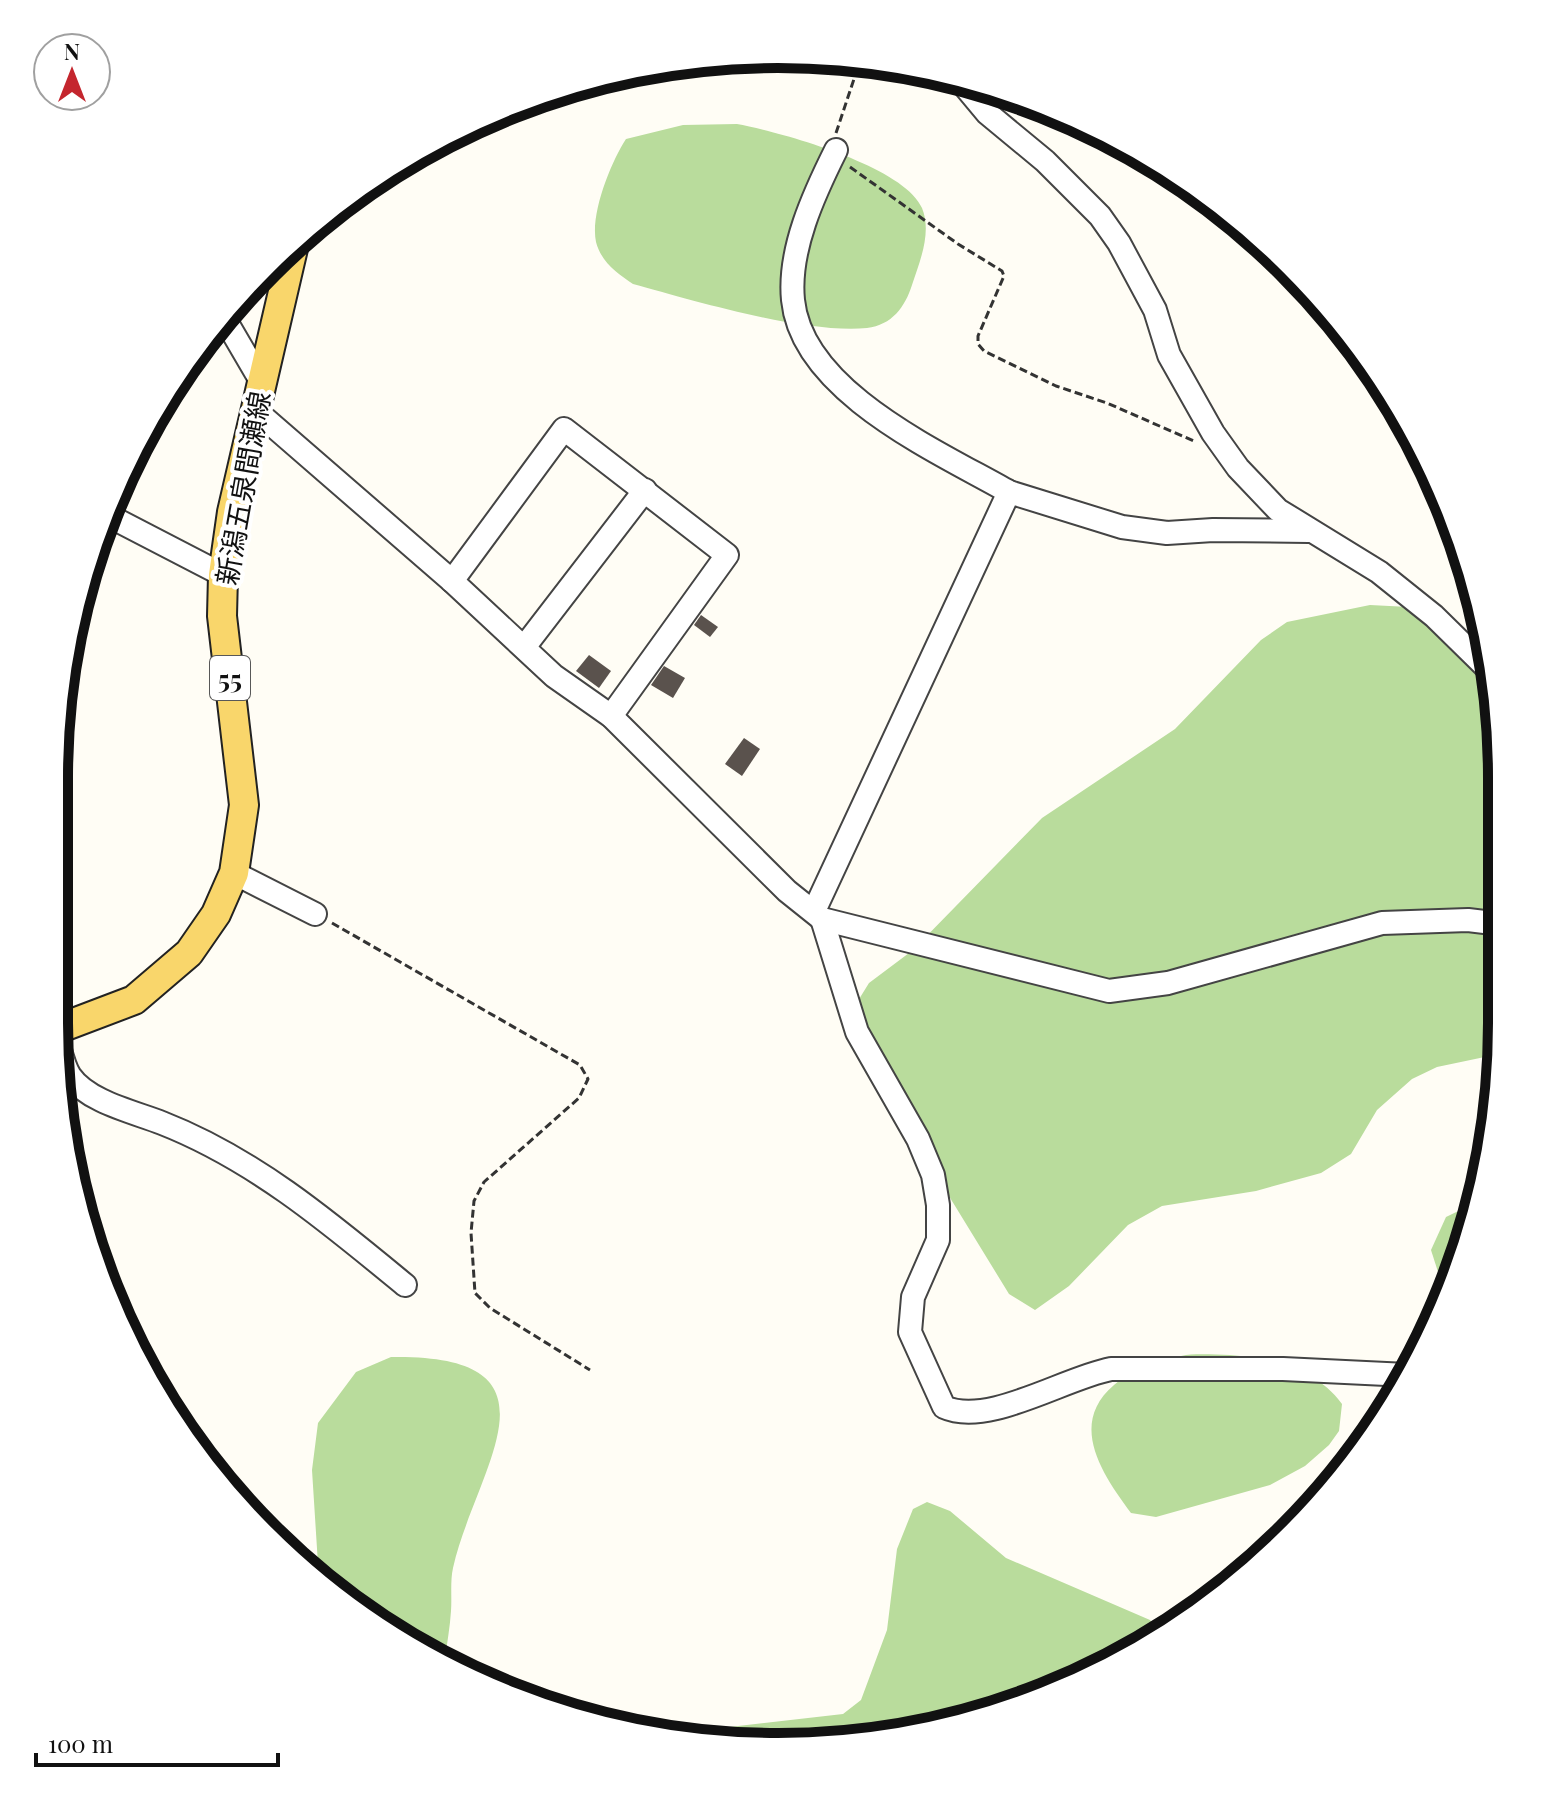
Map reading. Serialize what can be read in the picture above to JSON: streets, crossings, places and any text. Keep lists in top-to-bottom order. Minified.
{"streets":{"main road":["新潟五泉間瀬線","55"]},"scale_bar":"100 m","north":"top"}
